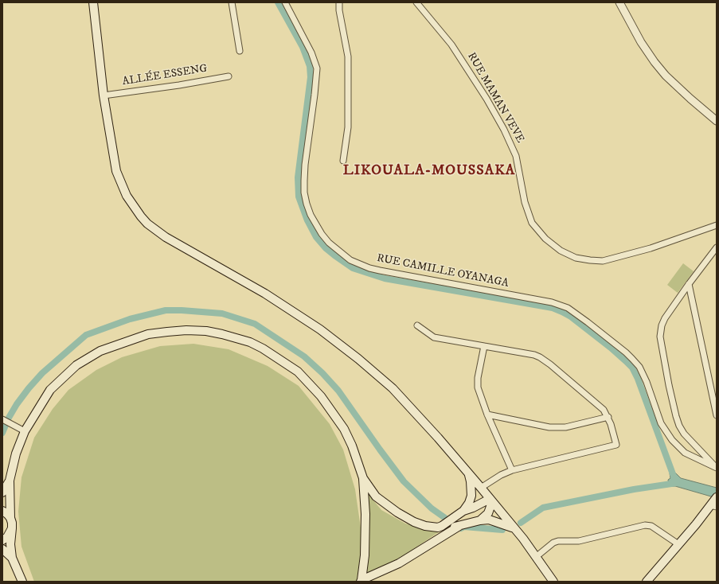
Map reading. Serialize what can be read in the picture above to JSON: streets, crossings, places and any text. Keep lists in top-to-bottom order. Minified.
{"streets":{"street":["ALLÉE ESSENG","RUE MAMAN VEVE","RUE CAMILLE OYANAGA"]},"districts":["LIKOUALA-MOUSSAKA"]}
